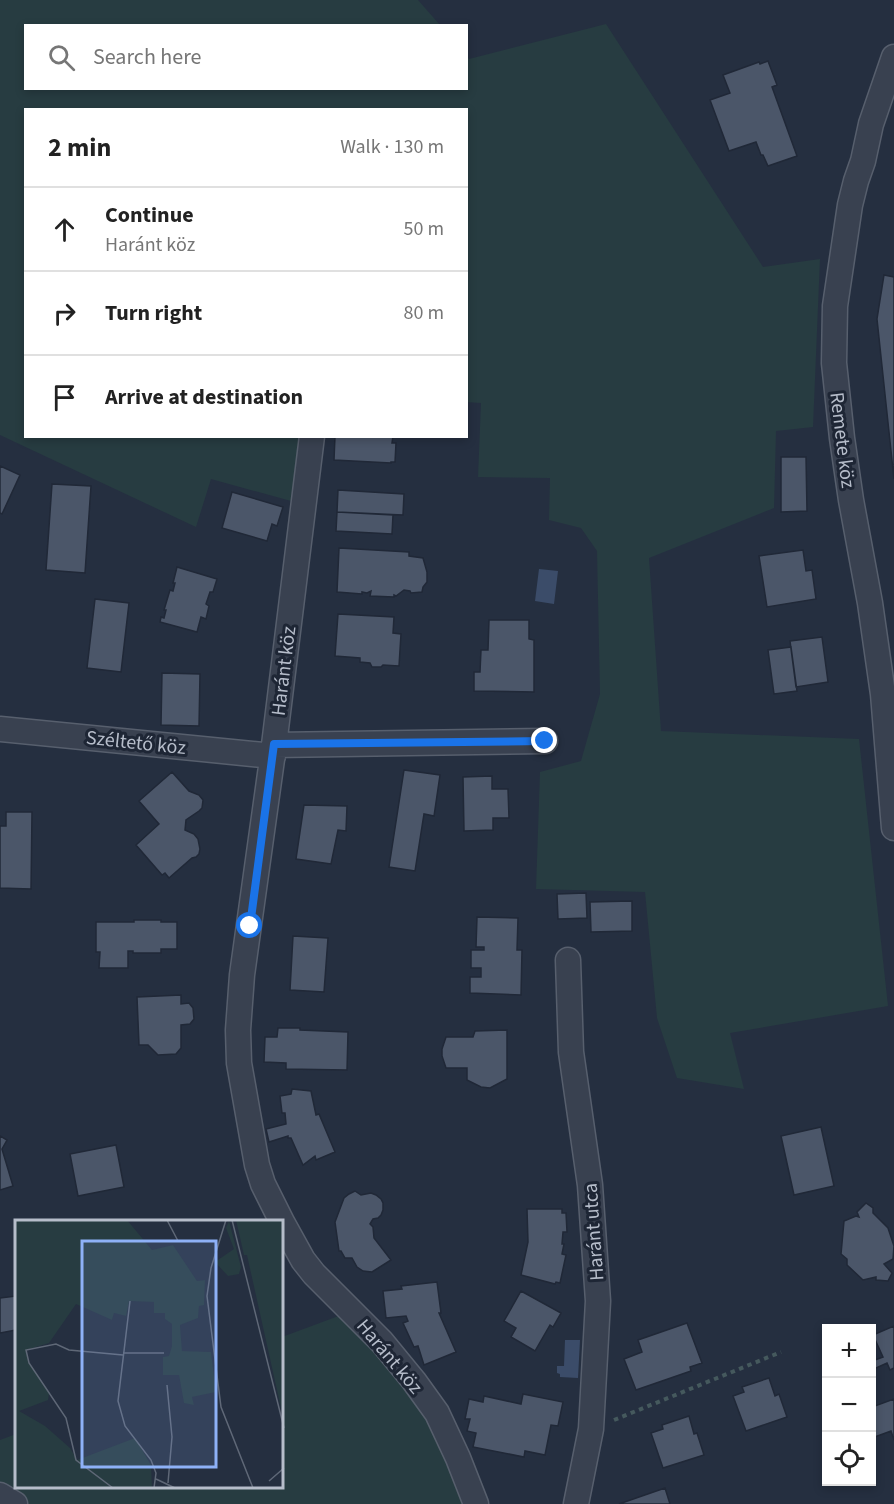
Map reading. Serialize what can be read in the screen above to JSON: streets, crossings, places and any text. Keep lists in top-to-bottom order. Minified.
{"streets":{"street":["Remete köz","Haránt köz","Széltető köz","Haránt utca"]},"crossings":[["Haránt köz","Széltető köz"]],"page":{"search":"Search here","heading":["2 min","Walk · 130 m"],"list":[["Continue","Haránt köz","50 m"],["Turn right","80 m"],"Arrive at destination"],"map_buttons":["+","−"]}}
